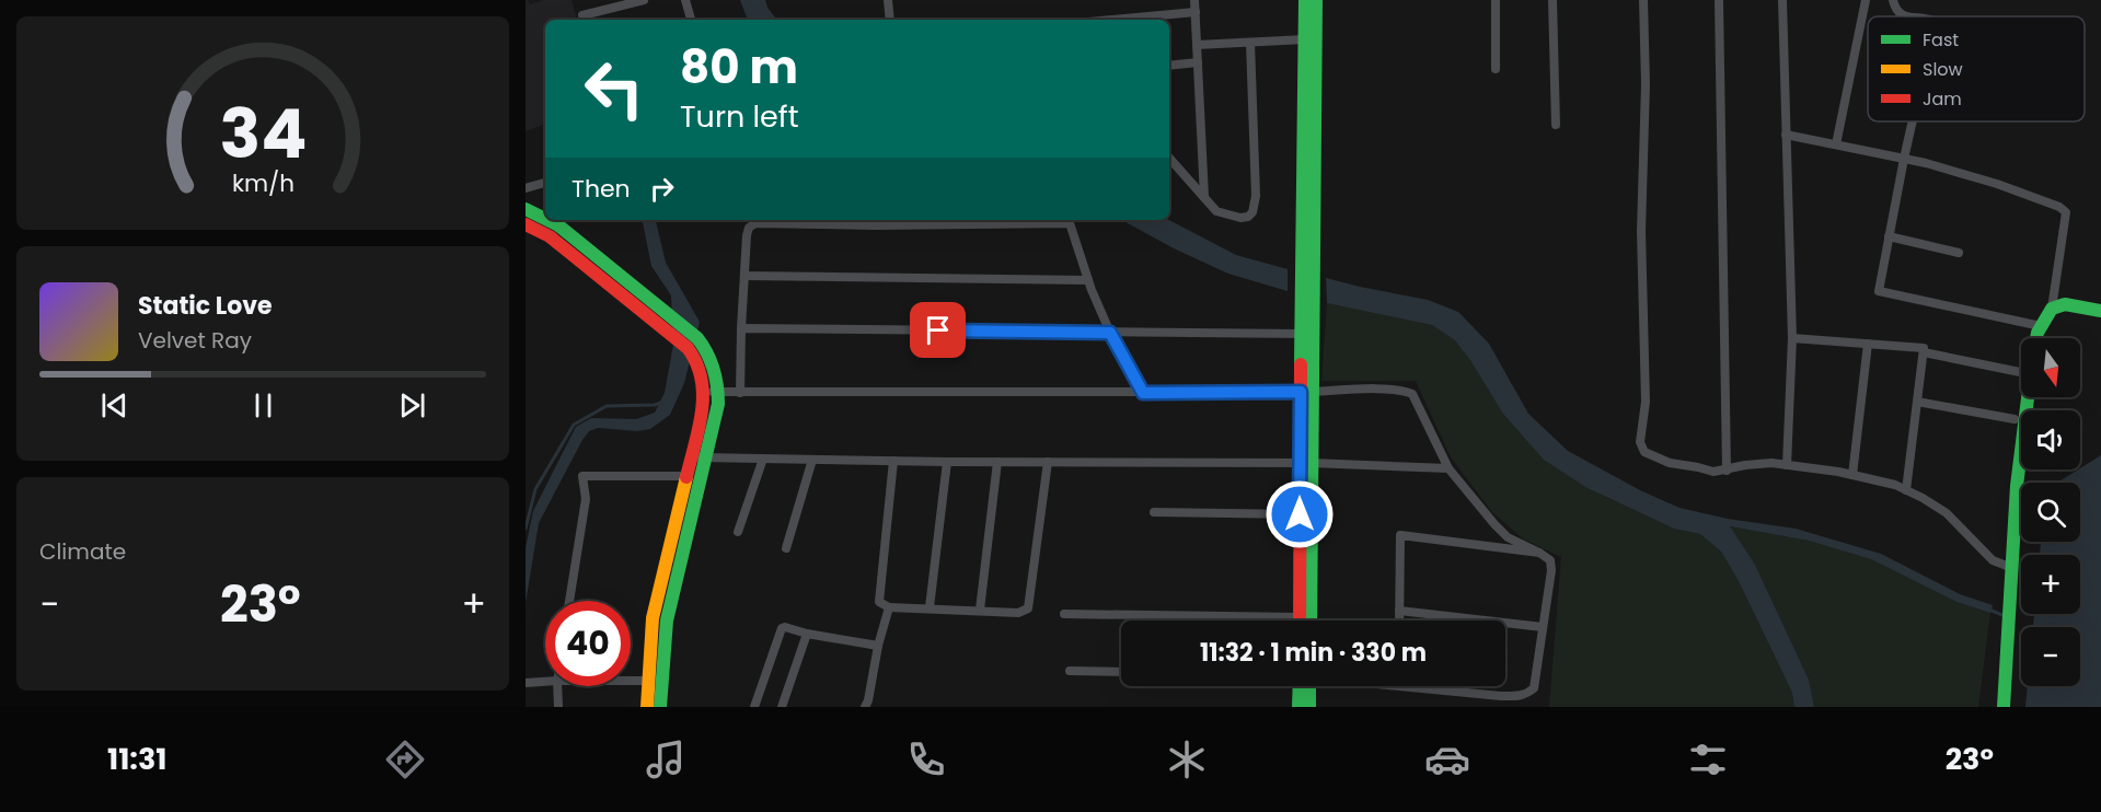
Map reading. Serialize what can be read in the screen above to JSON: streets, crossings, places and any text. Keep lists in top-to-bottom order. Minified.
{"legend":["Fast","Slow","Jam"],"north":"bottom","page":{"turn":["80 m","Turn left"],"then":"Then","song":["Static Love","Velvet Ray"],"map_buttons":["+","−"],"tile":"Climate","heat":["−","23°","+"],"limit":"40","trip":"11:32 · 1 min · 330 m","tabs":["11:31","23°"],"gauge":["34","km/h"]}}
